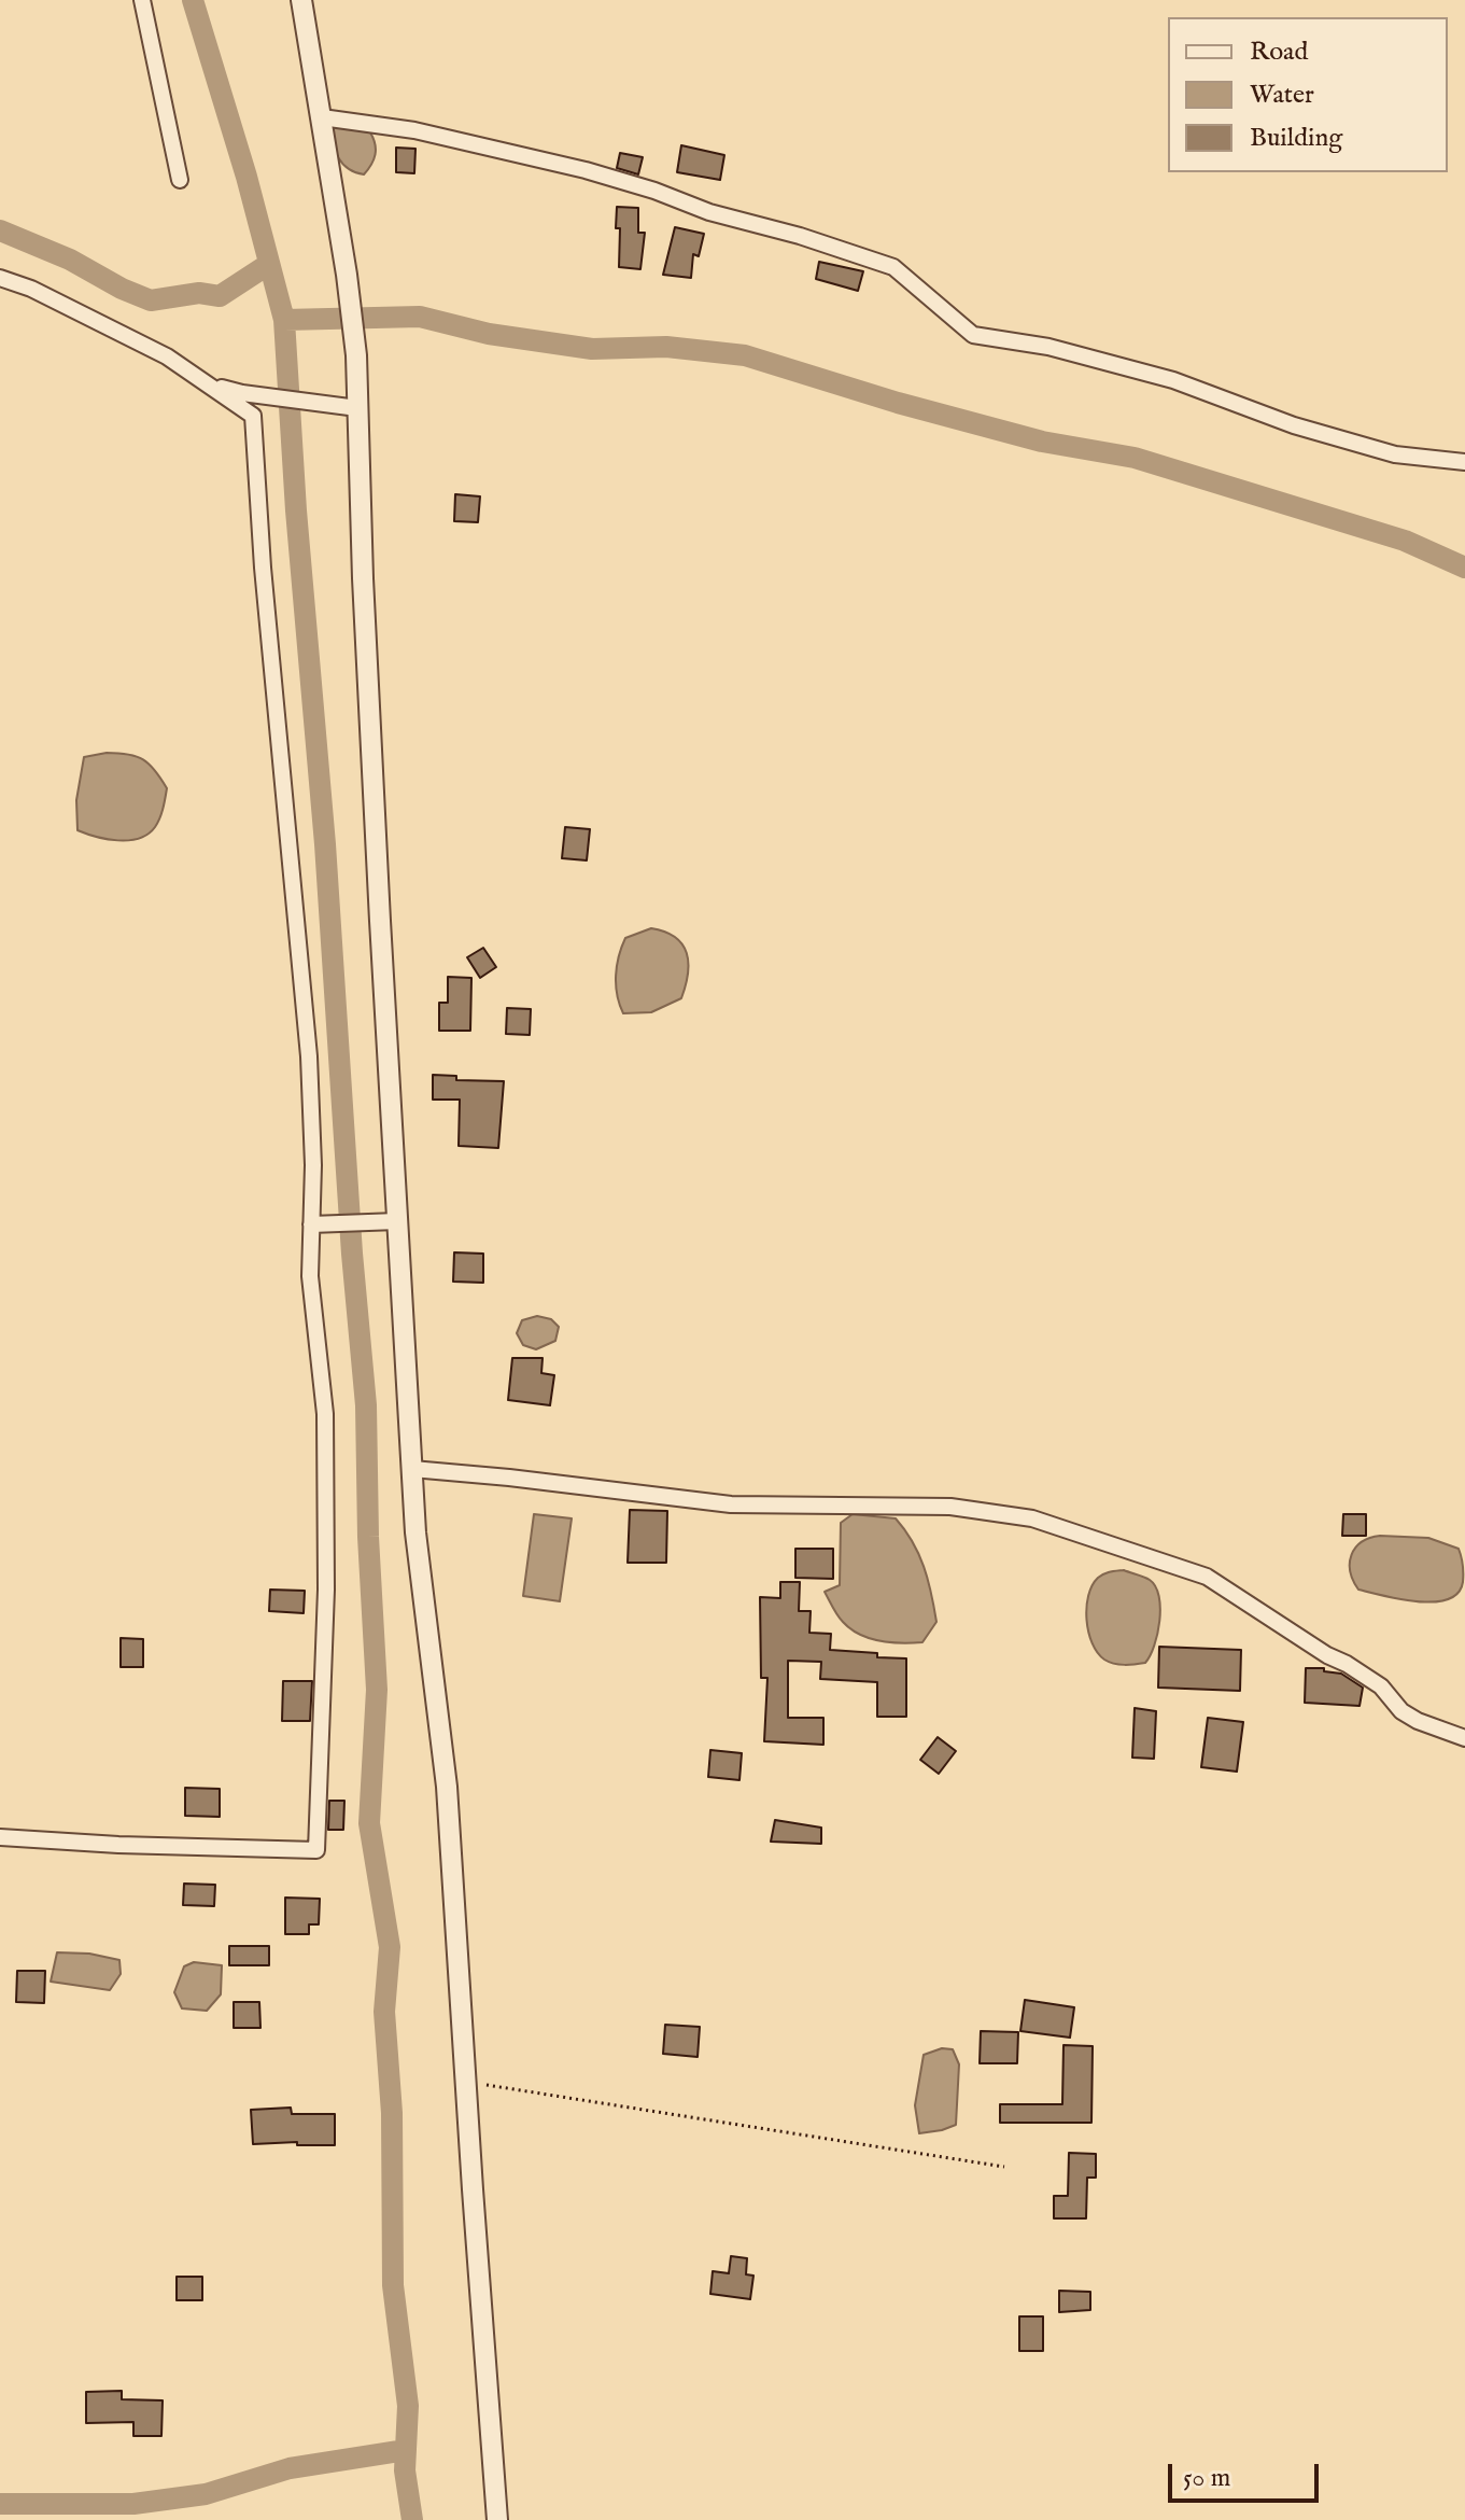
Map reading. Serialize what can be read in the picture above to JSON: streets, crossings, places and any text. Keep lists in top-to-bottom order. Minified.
{"legend":["Road","Water","Building"],"scale_bar":"50 m"}
